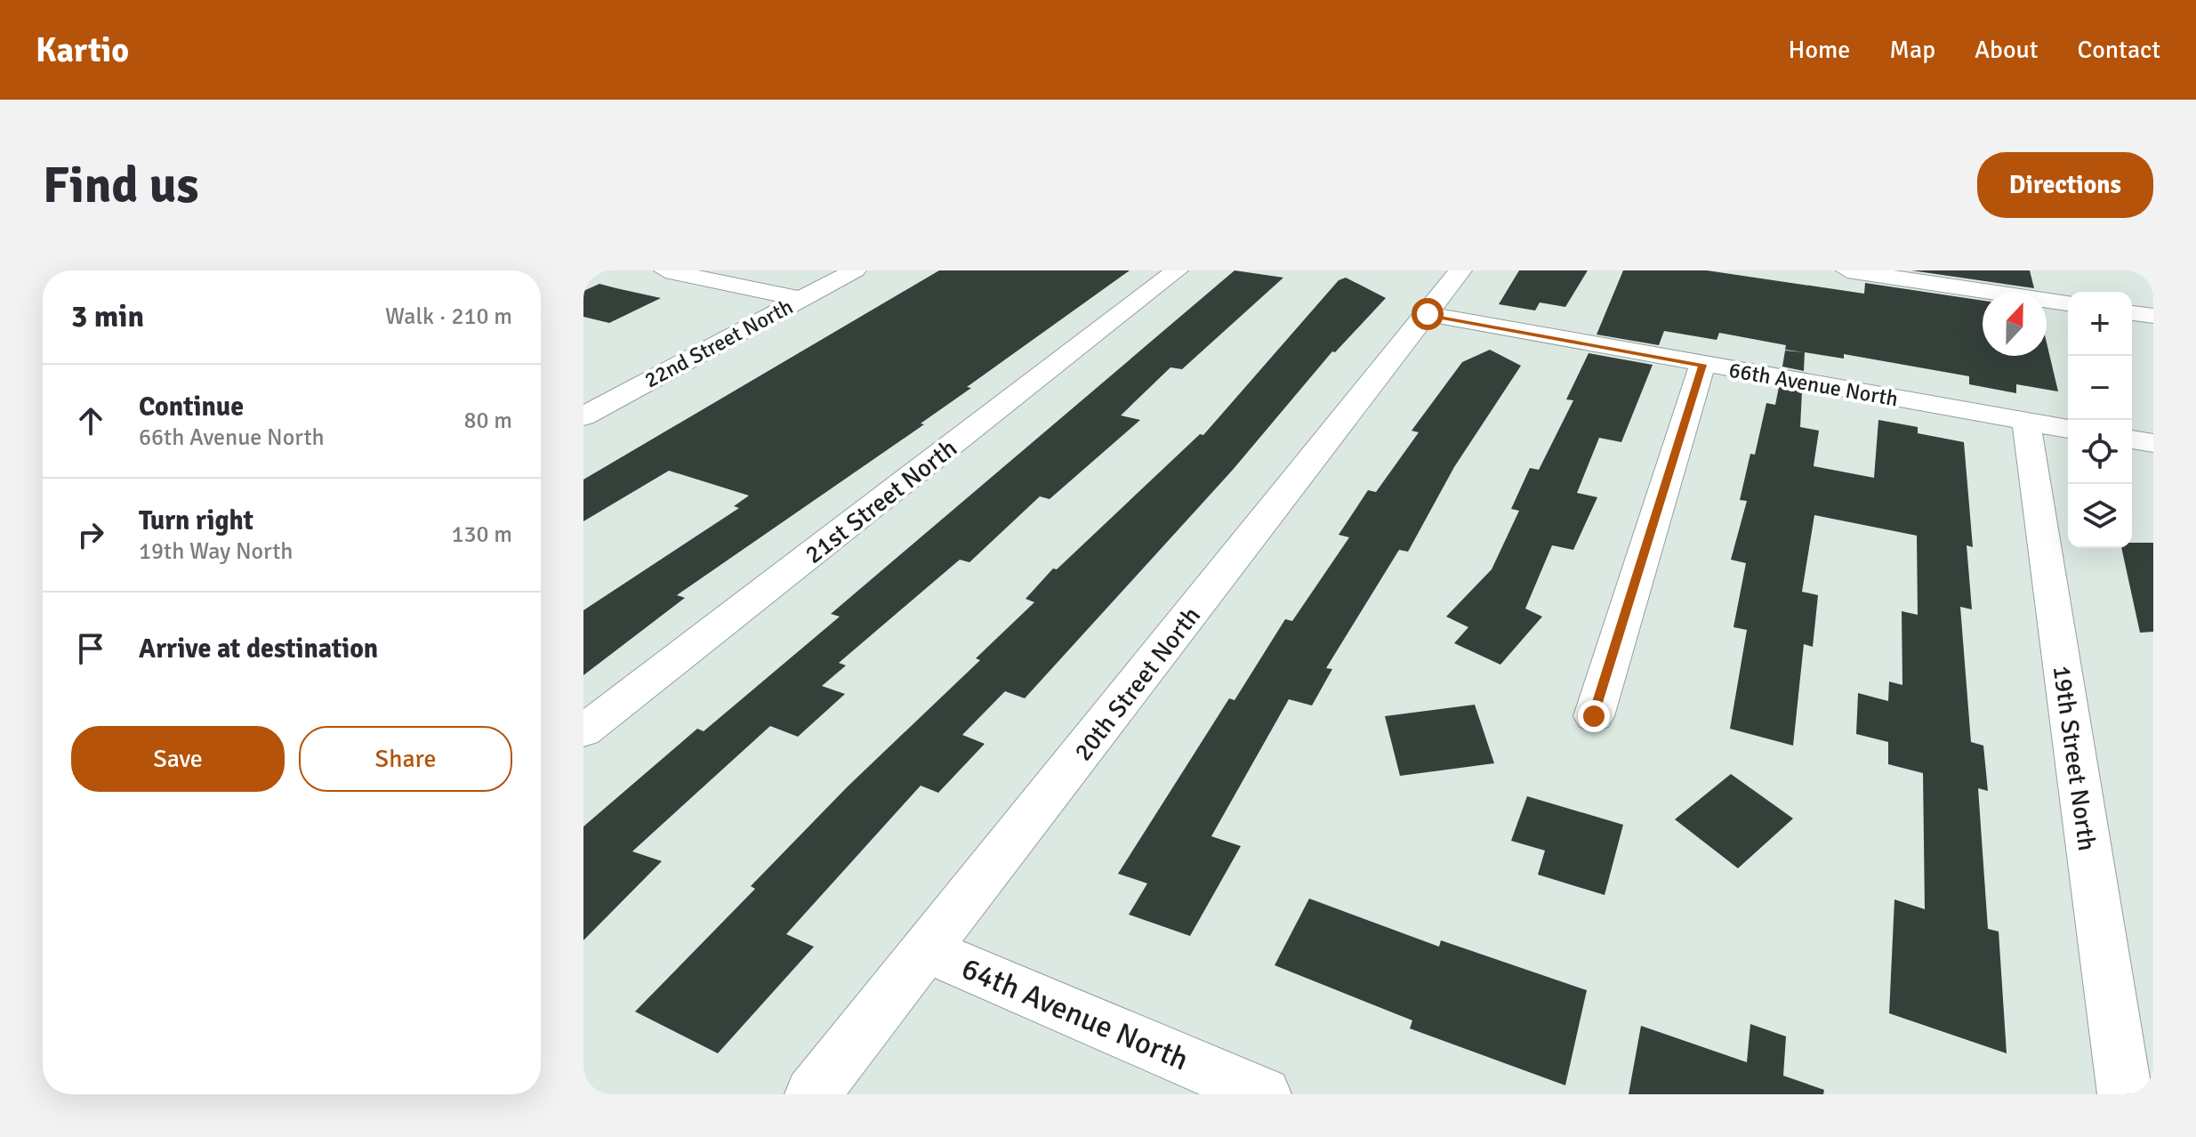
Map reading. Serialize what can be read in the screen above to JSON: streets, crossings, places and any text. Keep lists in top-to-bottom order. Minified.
{"streets":{"street":["22nd Street North","66th Avenue North","21st Street North","20th Street North","19th Street North","64th Avenue North"]},"crossings":[["66th Avenue North","20th Street North"],["66th Avenue North","19th Street North"],["20th Street North","64th Avenue North"]],"north":"top","page":{"header":"Kartio","nav":["Home","Map","About","Contact"],"buttons":["Directions",["Save","Share"]],"title":"Find us","heading":["3 min","Walk · 210 m"],"map_buttons":["+","−"],"list":[["Continue","66th Avenue North","80 m"],["Turn right","19th Way North","130 m"],"Arrive at destination"]}}
